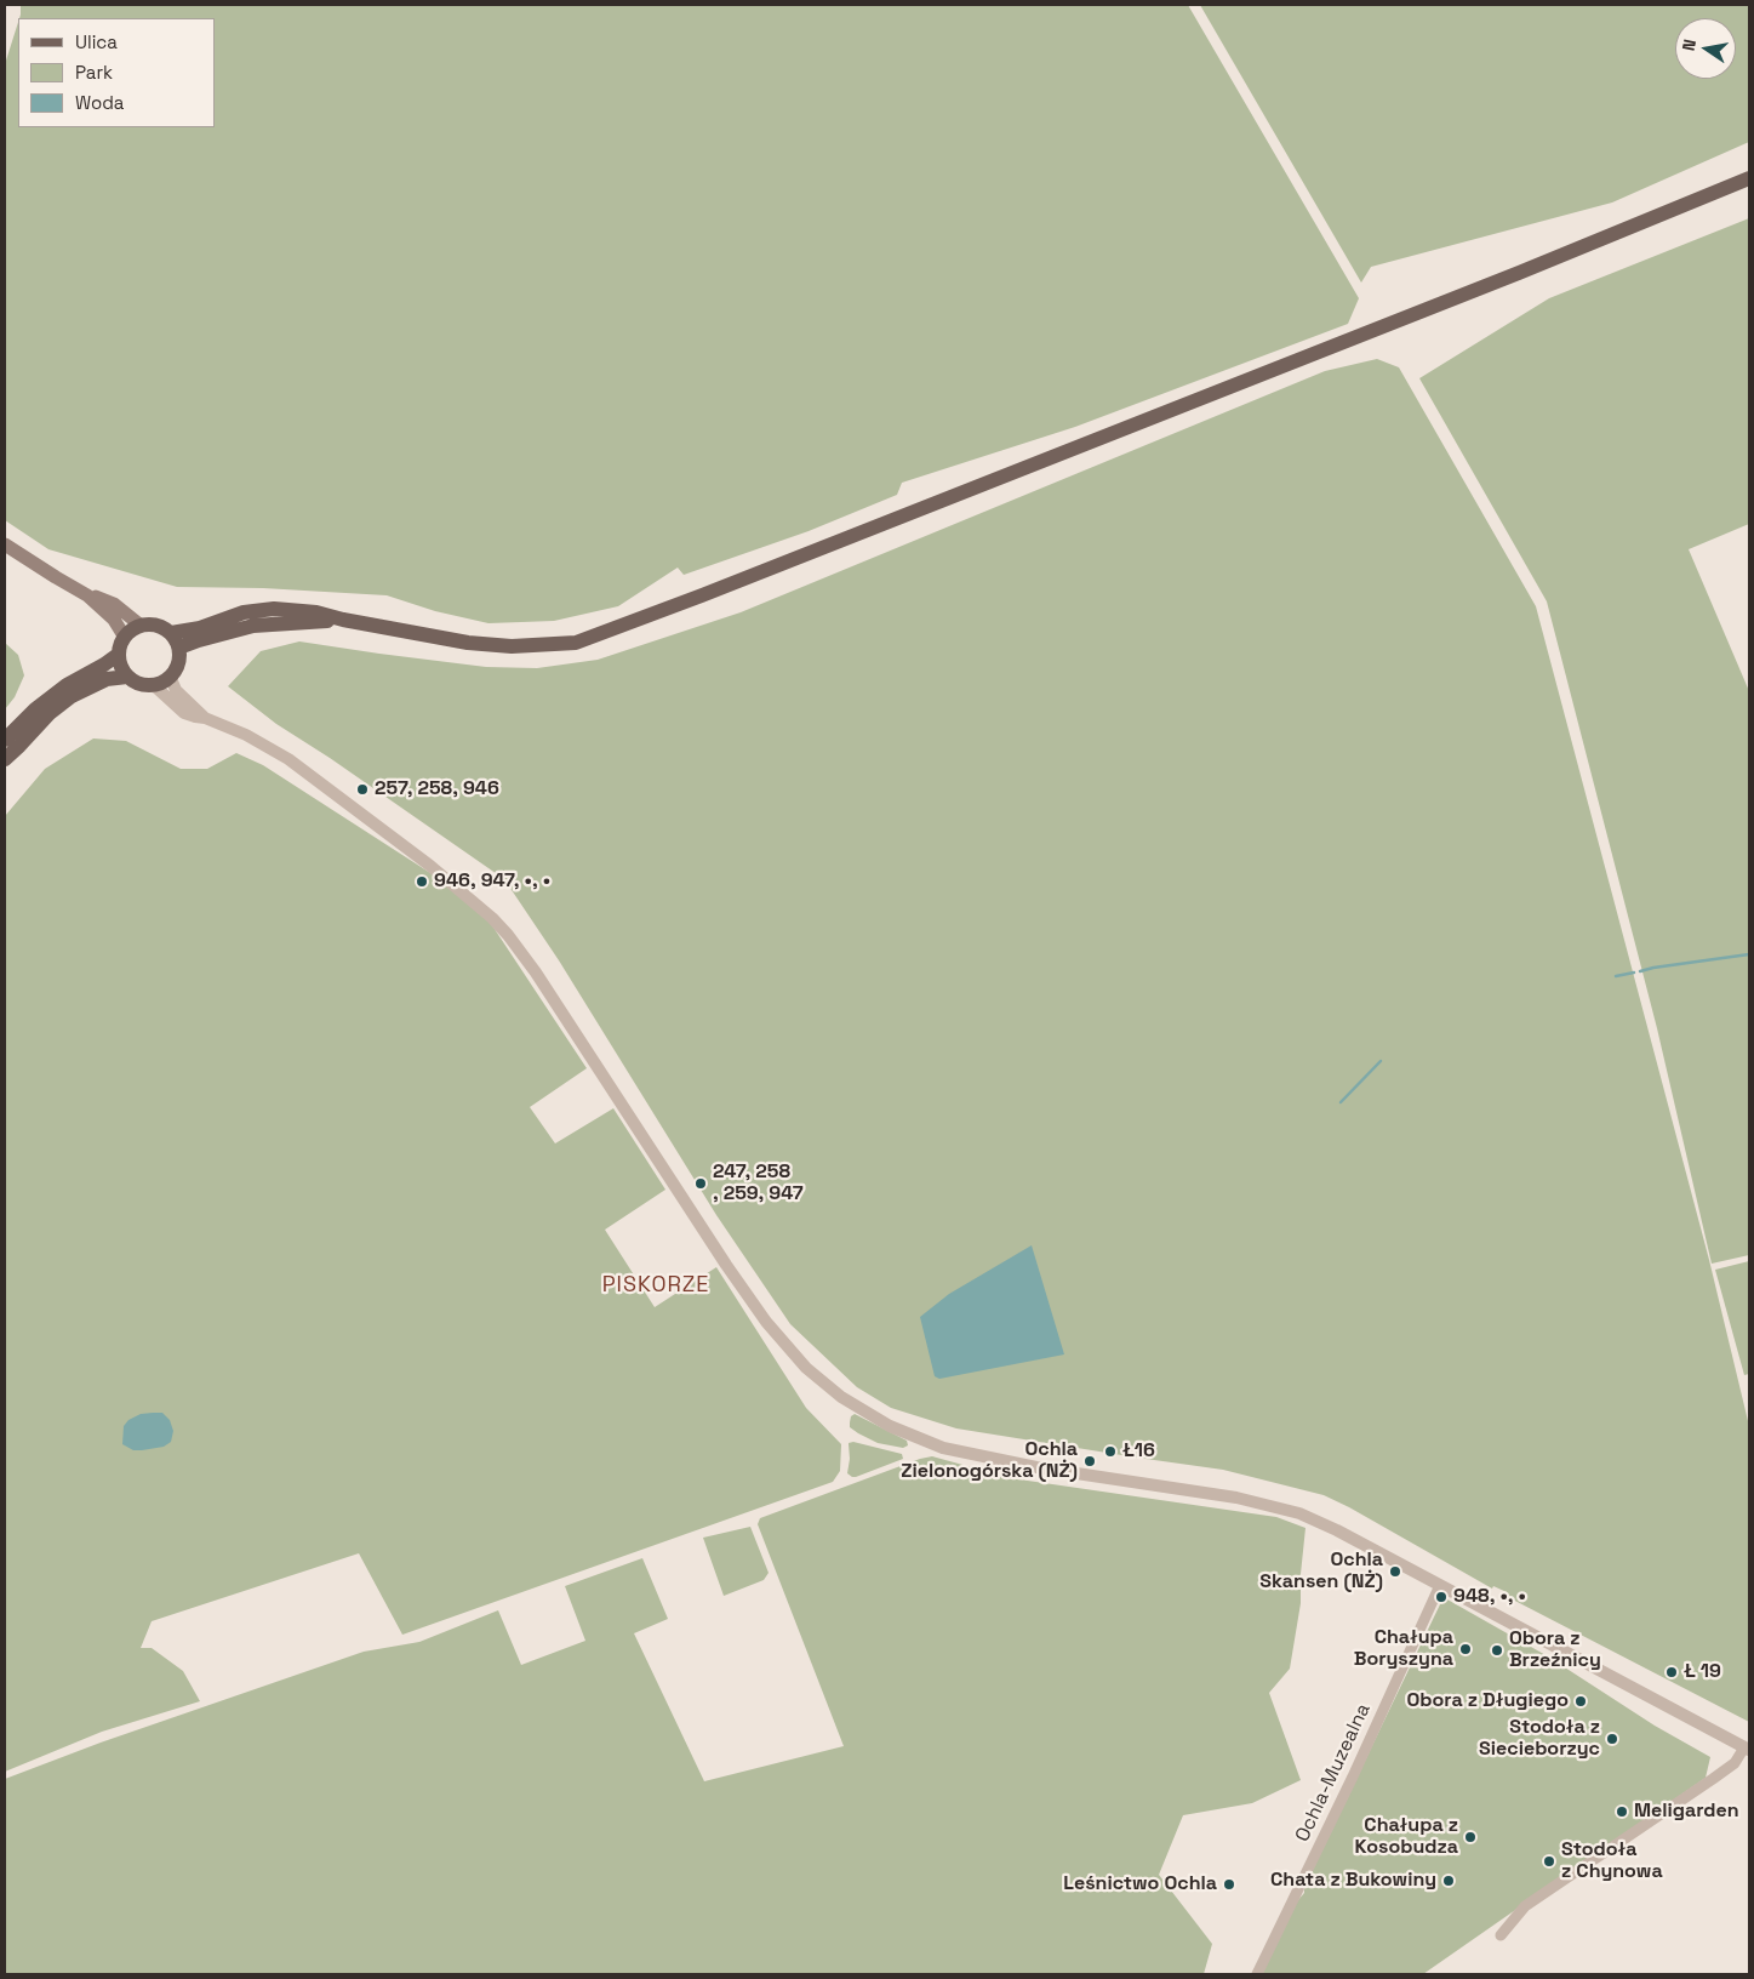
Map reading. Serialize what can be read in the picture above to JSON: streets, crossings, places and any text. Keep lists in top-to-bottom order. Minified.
{"streets":{"street":["Ochla-Muzealna"]},"districts":["PISKORZE"],"places":["257, 258, 946","946, 947, •, •","247, 258 , 259, 947","Ł16","Ochla Zielonogórska (NŻ)","Ochla Skansen (NŻ)","948, •, •","Chałupa Boryszyna","Obora z Brzeźnicy","Ł 19","Obora z Długiego","Stodoła z Siecieborzyc","Meligarden","Chałupa z Kosobudza","Stodoła z Chynowa","Chata z Bukowiny","Leśnictwo Ochla"],"legend":["Ulica","Park","Woda"],"north":"left"}
